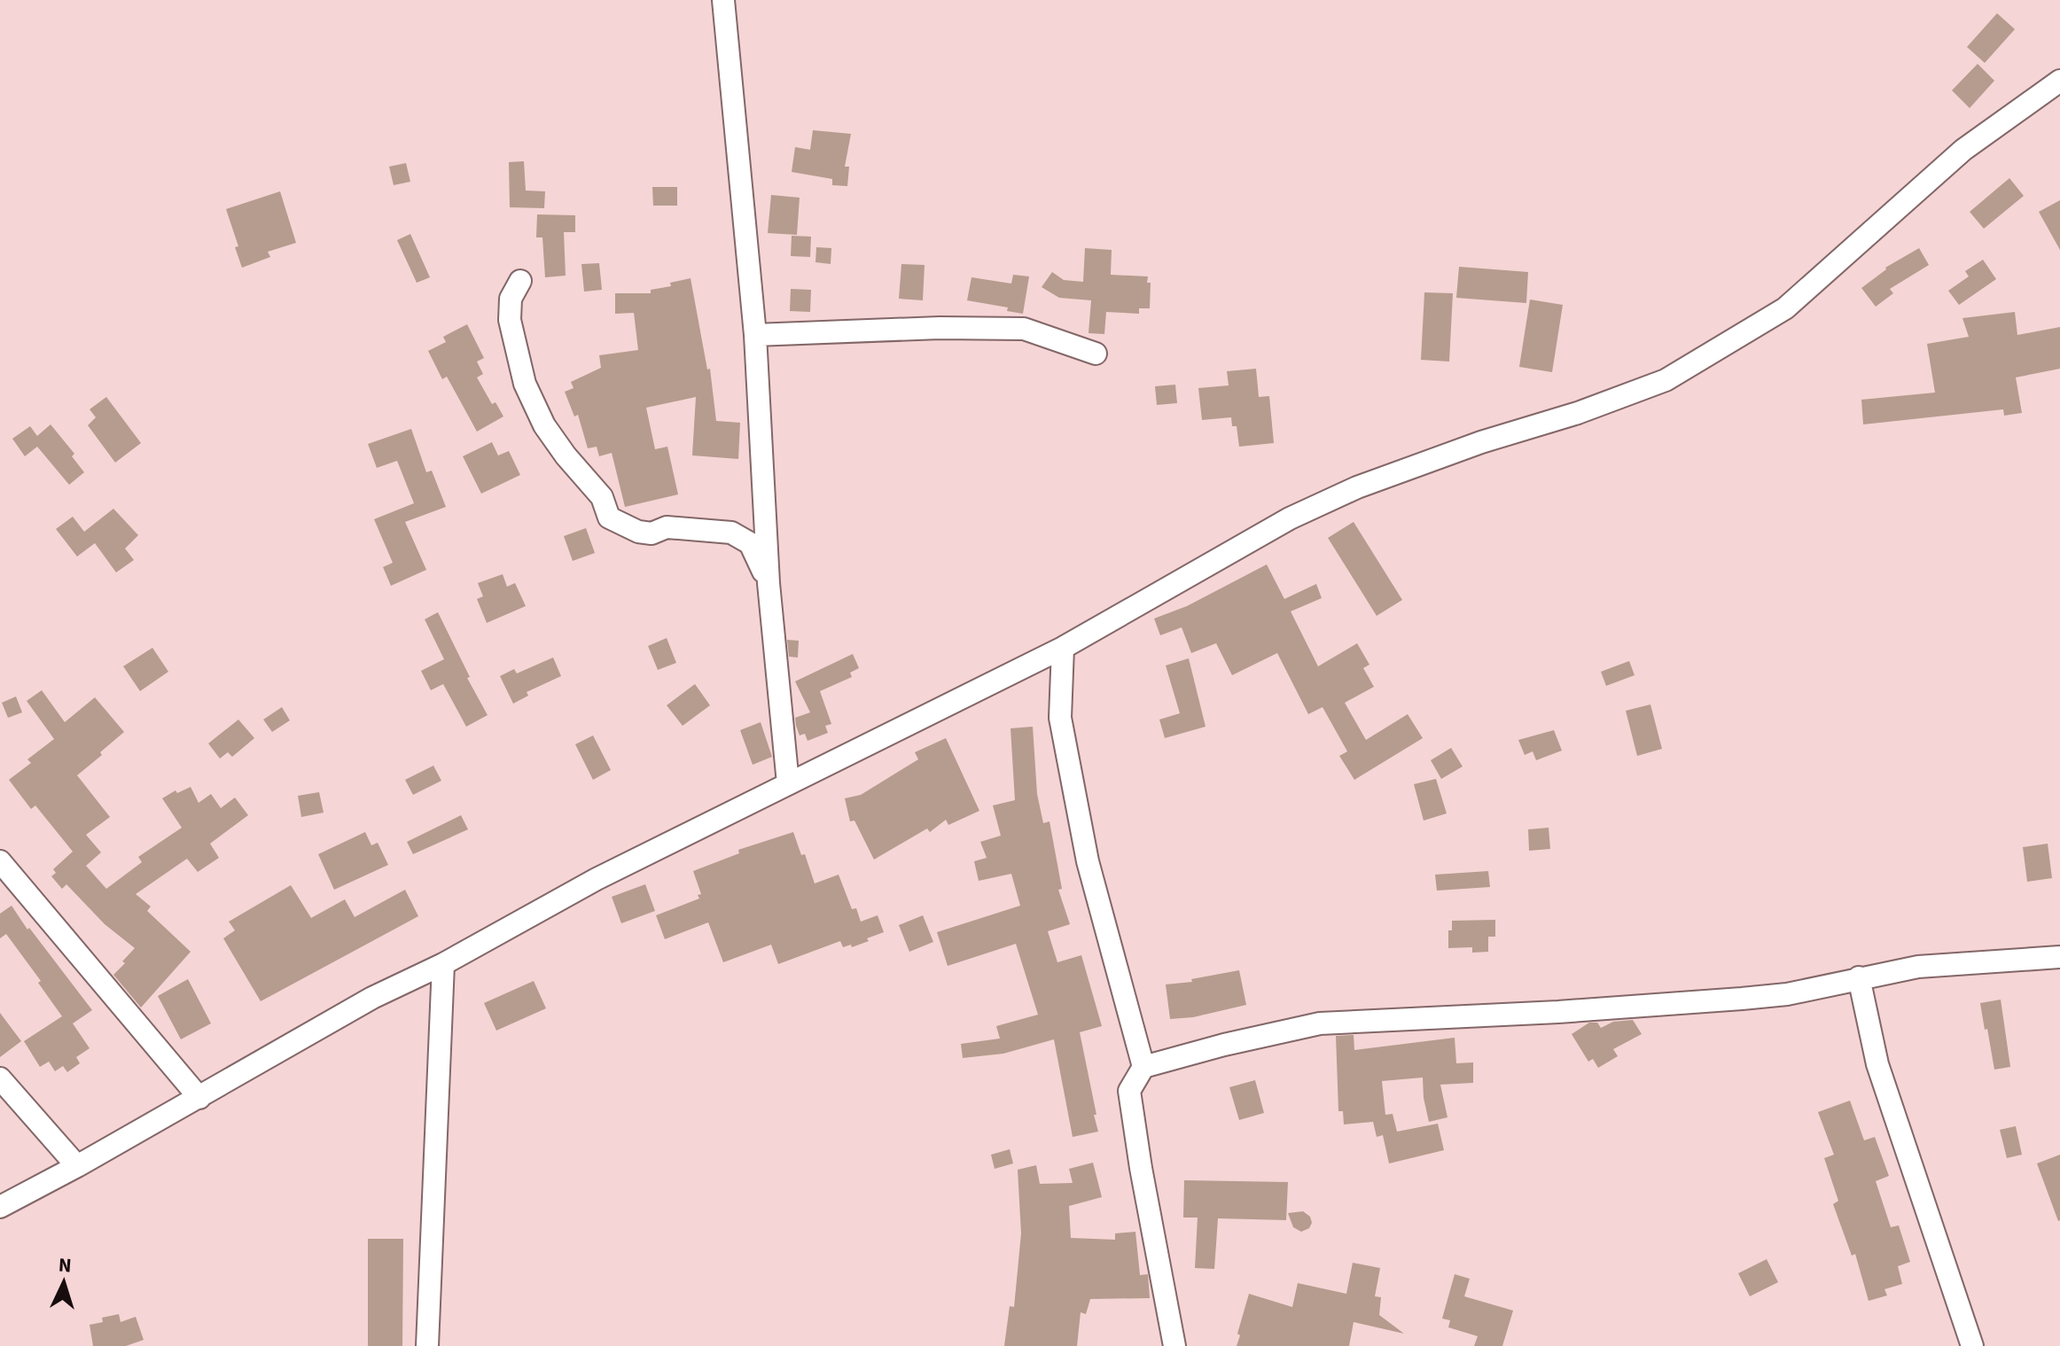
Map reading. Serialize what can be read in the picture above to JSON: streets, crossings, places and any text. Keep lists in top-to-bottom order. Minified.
{"north":"top"}
